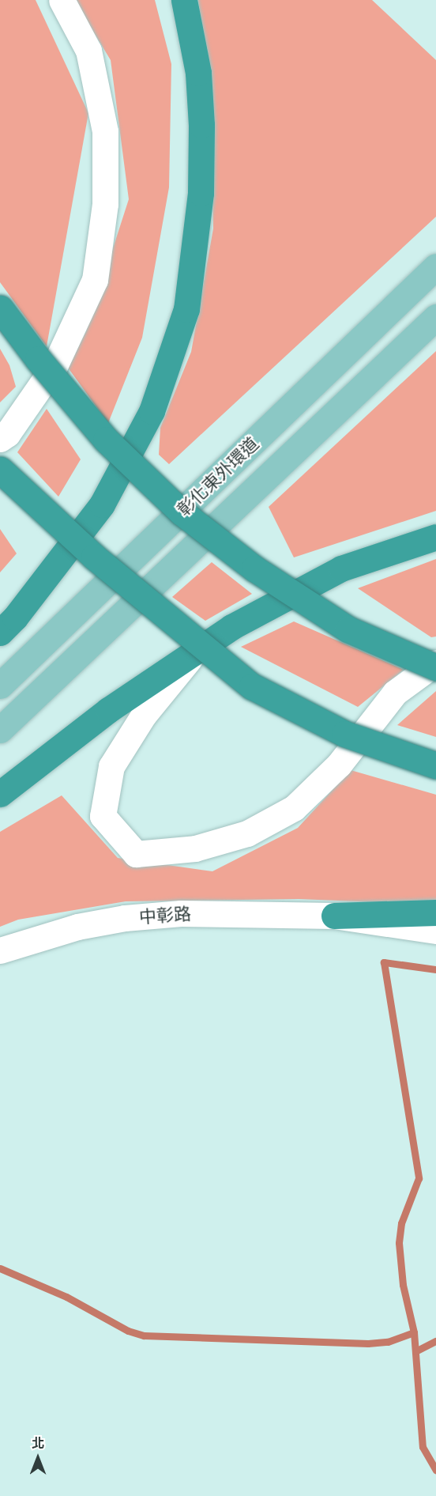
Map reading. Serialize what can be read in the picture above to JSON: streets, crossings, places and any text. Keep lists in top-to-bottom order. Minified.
{"streets":{"main road":["彰化東外環道"],"street":["中彰路"]},"north":"top"}
